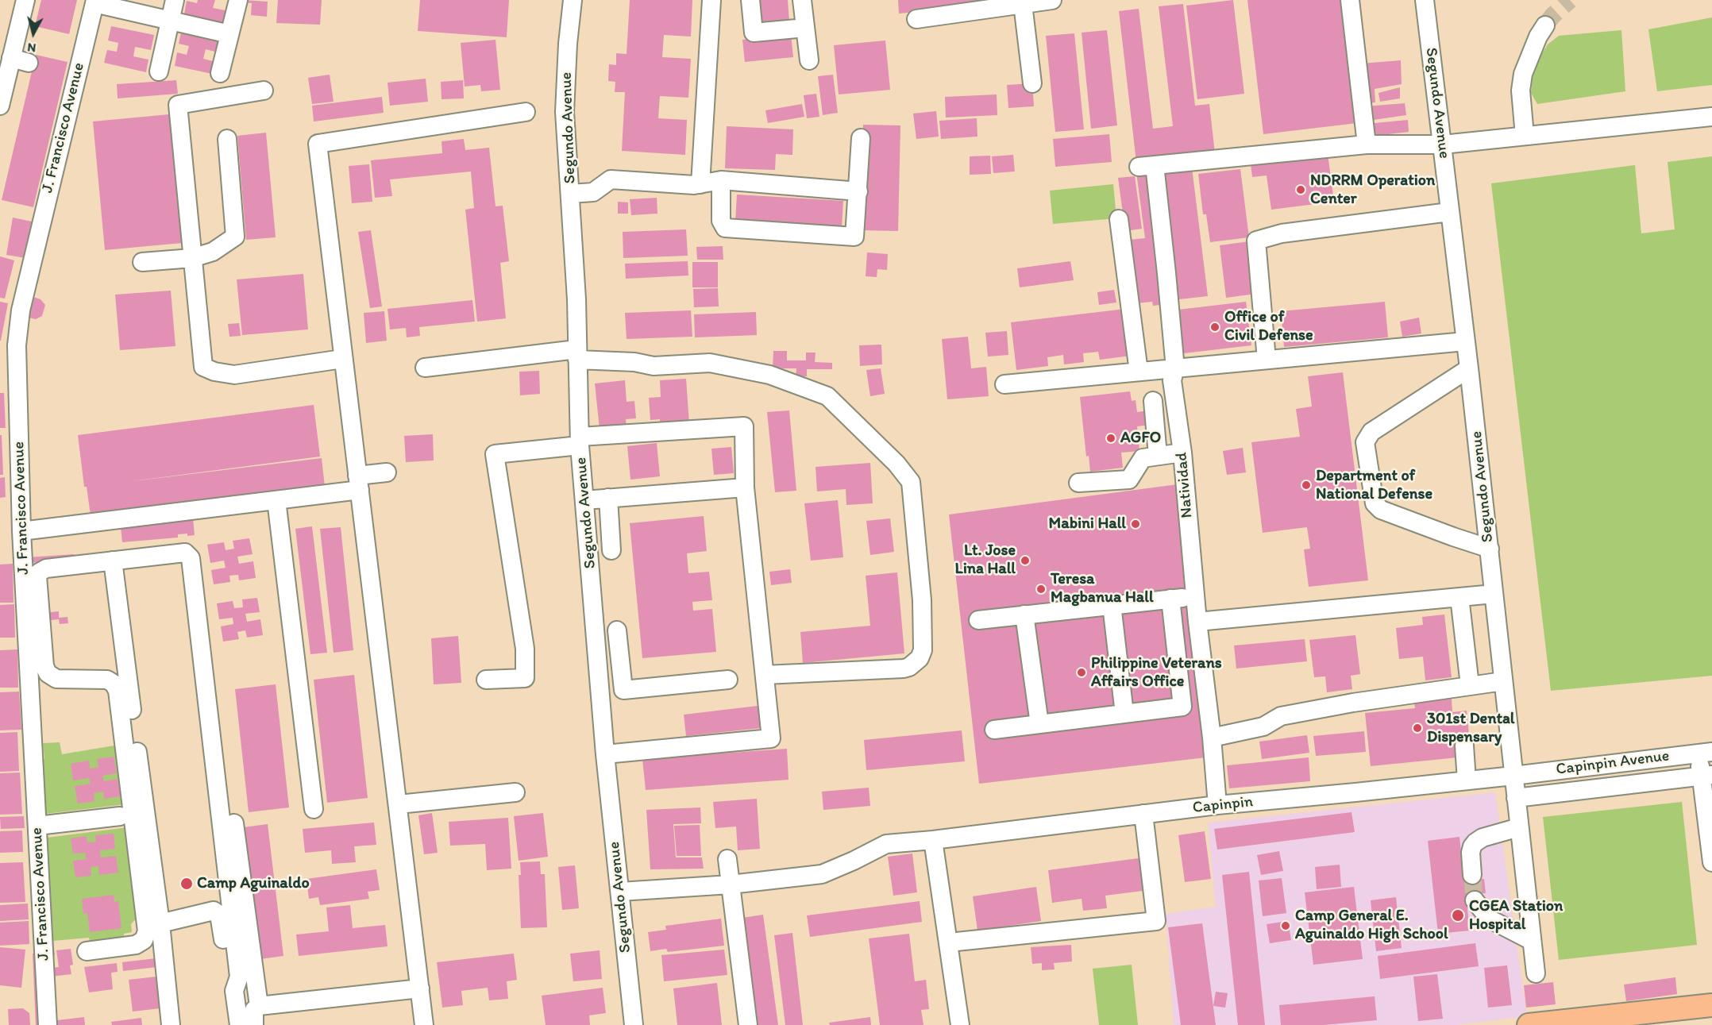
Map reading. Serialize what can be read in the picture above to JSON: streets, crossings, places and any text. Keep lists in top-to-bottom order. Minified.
{"streets":{"street":["Segundo Avenue","J. Francisco Avenue","Natividad","Capinpin Avenue","Capinpin"]},"crossings":[["Segundo Avenue","Capinpin Avenue"],["Segundo Avenue","Capinpin"],["Natividad","Capinpin"],["Capinpin Avenue","Capinpin"]],"places":["NDRRM Operation Center","Office of Civil Defense","AGFO","Department of National Defense","Mabini Hall","Lt. Jose Lina Hall","Teresa Magbanua Hall","Philippine Veterans Affairs Office","301st Dental Dispensary","Camp Aguinaldo","CGEA Station Hospital","Camp General E. Aguinaldo High School"],"north":"bottom"}
